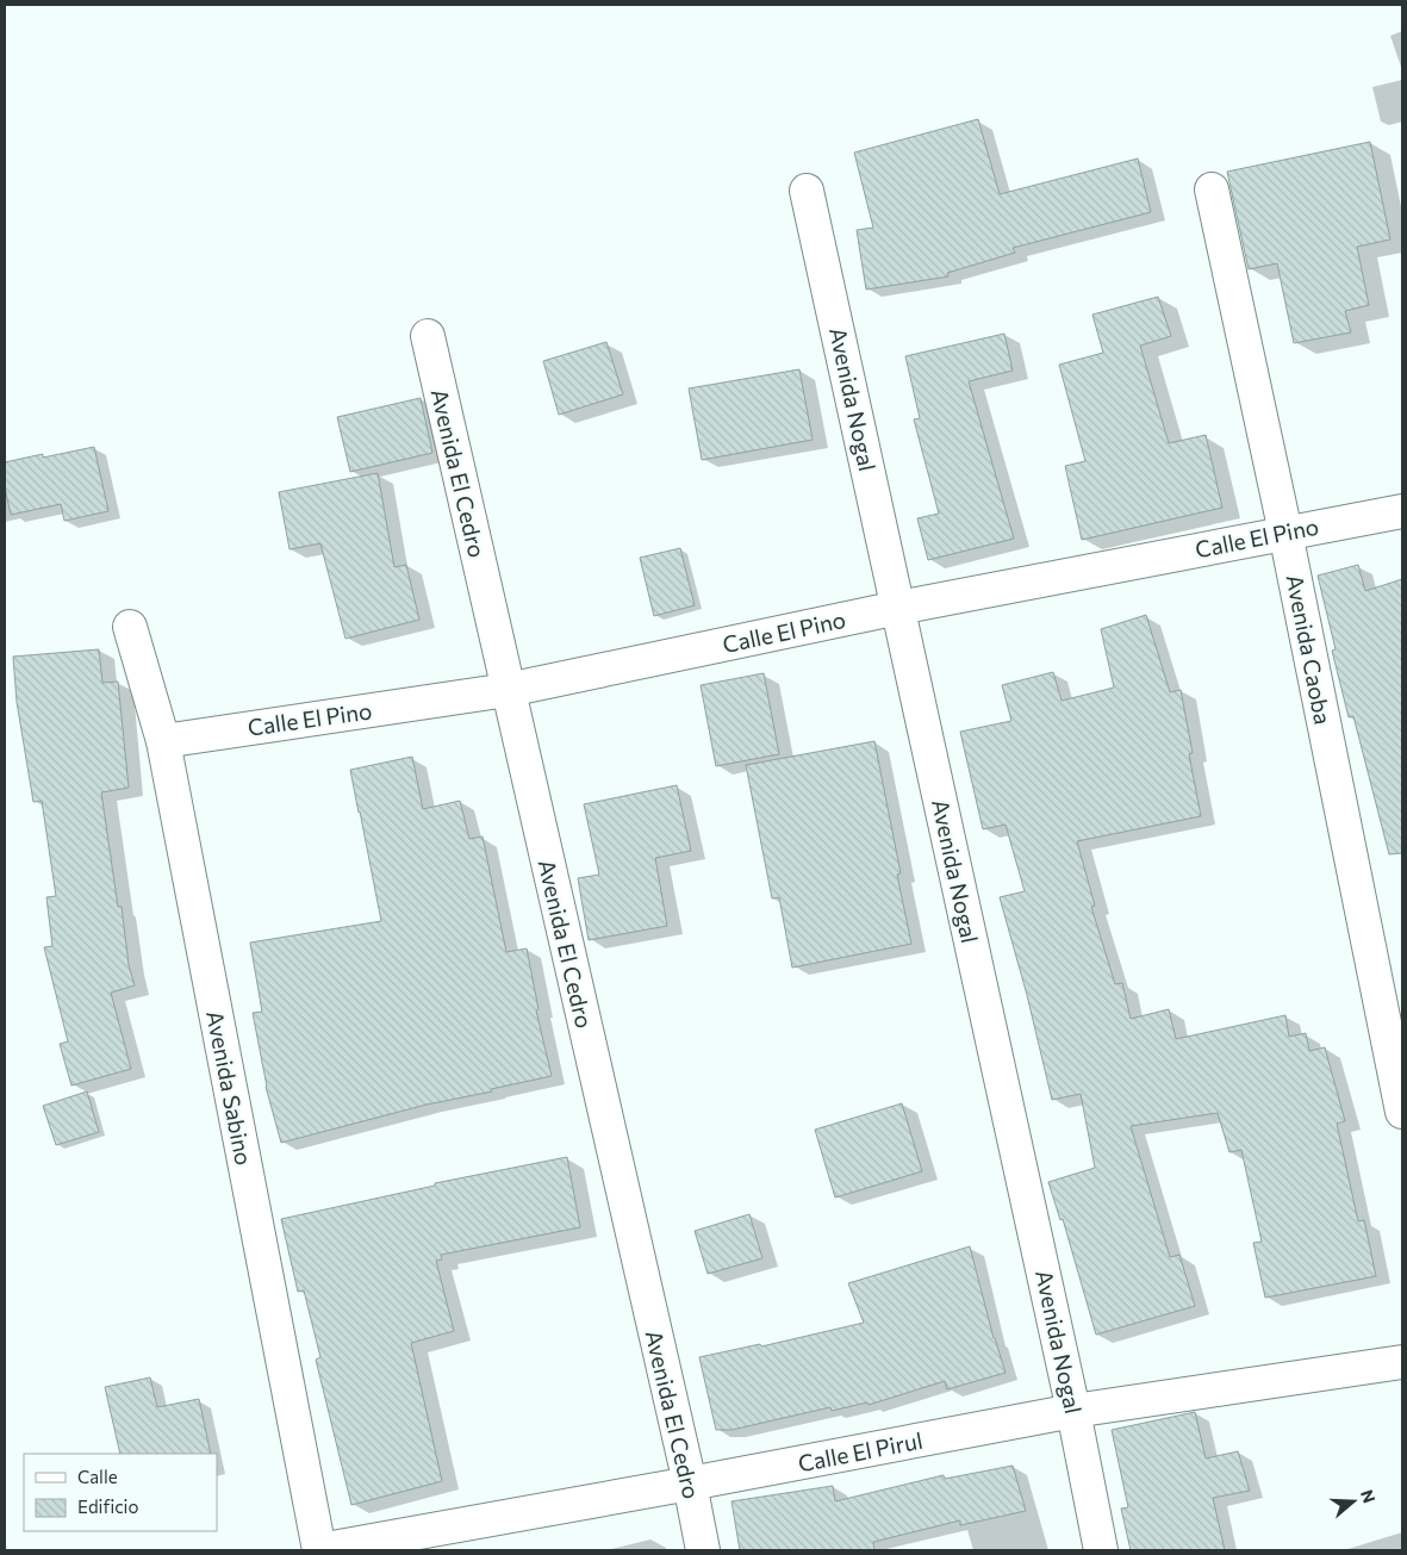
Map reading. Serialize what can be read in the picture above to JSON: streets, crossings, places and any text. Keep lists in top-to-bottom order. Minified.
{"streets":{"street":["Avenida Nogal","Avenida El Cedro","Calle El Pino","Avenida Caoba","Avenida Sabino","Calle El Pirul"]},"crossings":[["Avenida Nogal","Calle El Pino"],["Avenida Nogal","Calle El Pirul"],["Avenida El Cedro","Calle El Pino"],["Avenida El Cedro","Calle El Pirul"],["Calle El Pino","Avenida Caoba"],["Calle El Pino","Avenida Sabino"],["Avenida Sabino","Calle El Pirul"]],"legend":["Calle","Edificio"],"north":"right"}
